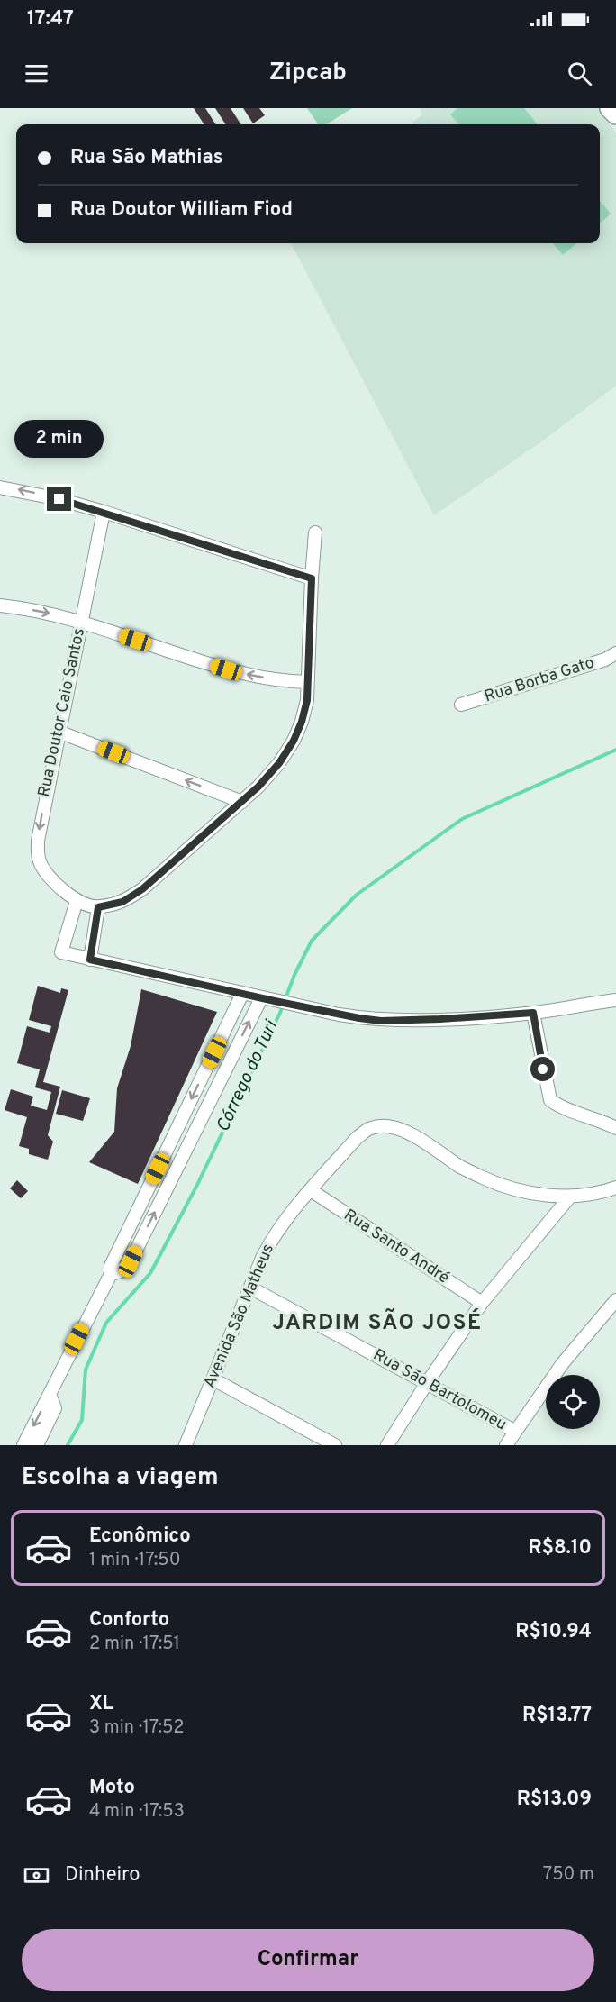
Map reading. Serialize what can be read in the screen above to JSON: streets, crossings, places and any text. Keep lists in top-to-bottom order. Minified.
{"streets":{"street":["Rua Borba Gato","Rua Doutor Caio Santos","Rua Santo André","Avenida São Matheus","Rua São Bartolomeu"]},"crossings":[["Rua Santo André","Avenida São Matheus"],["Avenida São Matheus","Rua São Bartolomeu"]],"one_way":["Rua Doutor Caio Santos"],"districts":["JARDIM SÃO JOSÉ"],"water":["Córrego do Turi"],"page":{"status":"17:47","header":"Zipcab","banner":["Rua São Mathias","Rua Doutor William Fiod"],"bubble":"2 min","heading":"Escolha a viagem","list":[{"name":"Econômico","note":"1 min · 17:50","value":"R$8.10"},{"name":"Conforto","note":"2 min · 17:51","value":"R$10.94"},{"name":"XL","note":"3 min · 17:52","value":"R$13.77"},{"name":"Moto","note":"4 min · 17:53","value":"R$13.09"}],"pay":["Dinheiro","750 m"],"buttons":"Confirmar"}}
